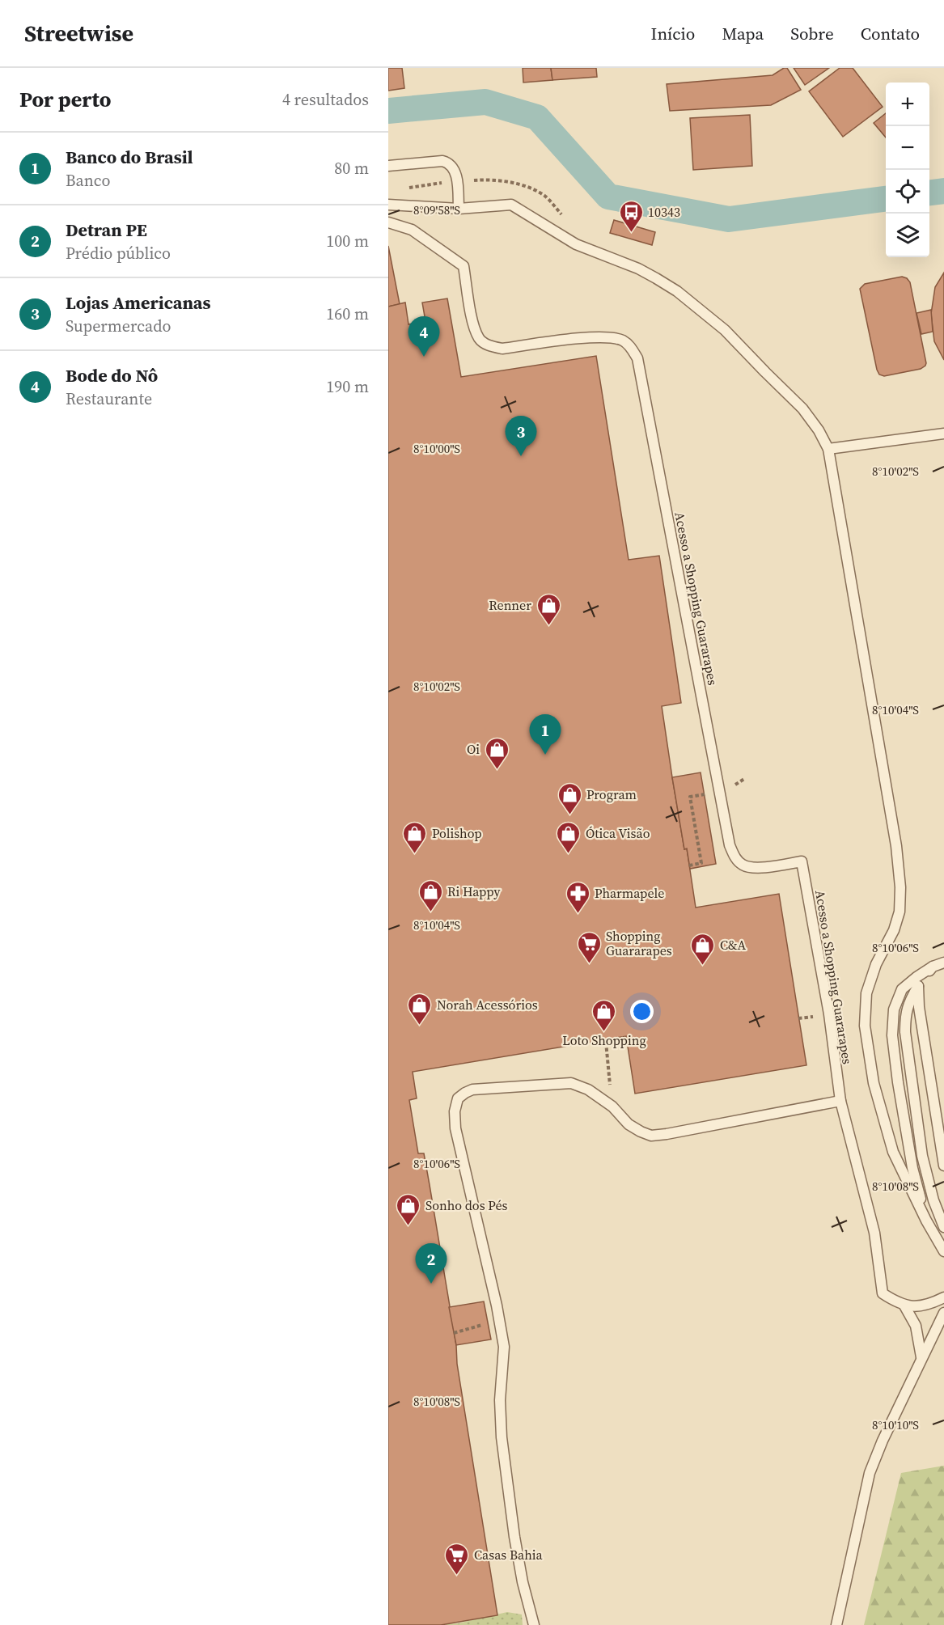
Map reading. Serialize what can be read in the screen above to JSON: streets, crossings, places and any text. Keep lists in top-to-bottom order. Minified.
{"streets":{"lane":["Acesso a Shopping Guararapes"]},"places":{"bus stop":["10343"],"shop":["Renner","Oi","Program","Polishop","Ótica Visão","Ri Happy","C&A","Norah Acessórios","Loto Shopping","Sonho dos Pés"],"pharmacy":["Pharmapele"],"supermarket":["Shopping Guararapes","Casas Bahia"]},"page":{"header":"Streetwise","nav":["Início","Mapa","Sobre","Contato"],"heading":["Por perto","4 resultados"],"map_buttons":["+","−"],"list":[{"mark":"1","name":"Banco do Brasil","note":"Banco","value":"80 m"},{"mark":"2","name":"Detran PE","note":"Prédio público","value":"100 m"},{"mark":"3","name":"Lojas Americanas","note":"Supermercado","value":"160 m"},{"mark":"4","name":"Bode do Nô","note":"Restaurante","value":"190 m"}],"pins":["4","3","1","2"]},"coordinates":["8°09'58\"S","8°10'00\"S","8°10'02\"S","8°10'04\"S","8°10'06\"S","8°10'08\"S","8°10'10\"S"]}
